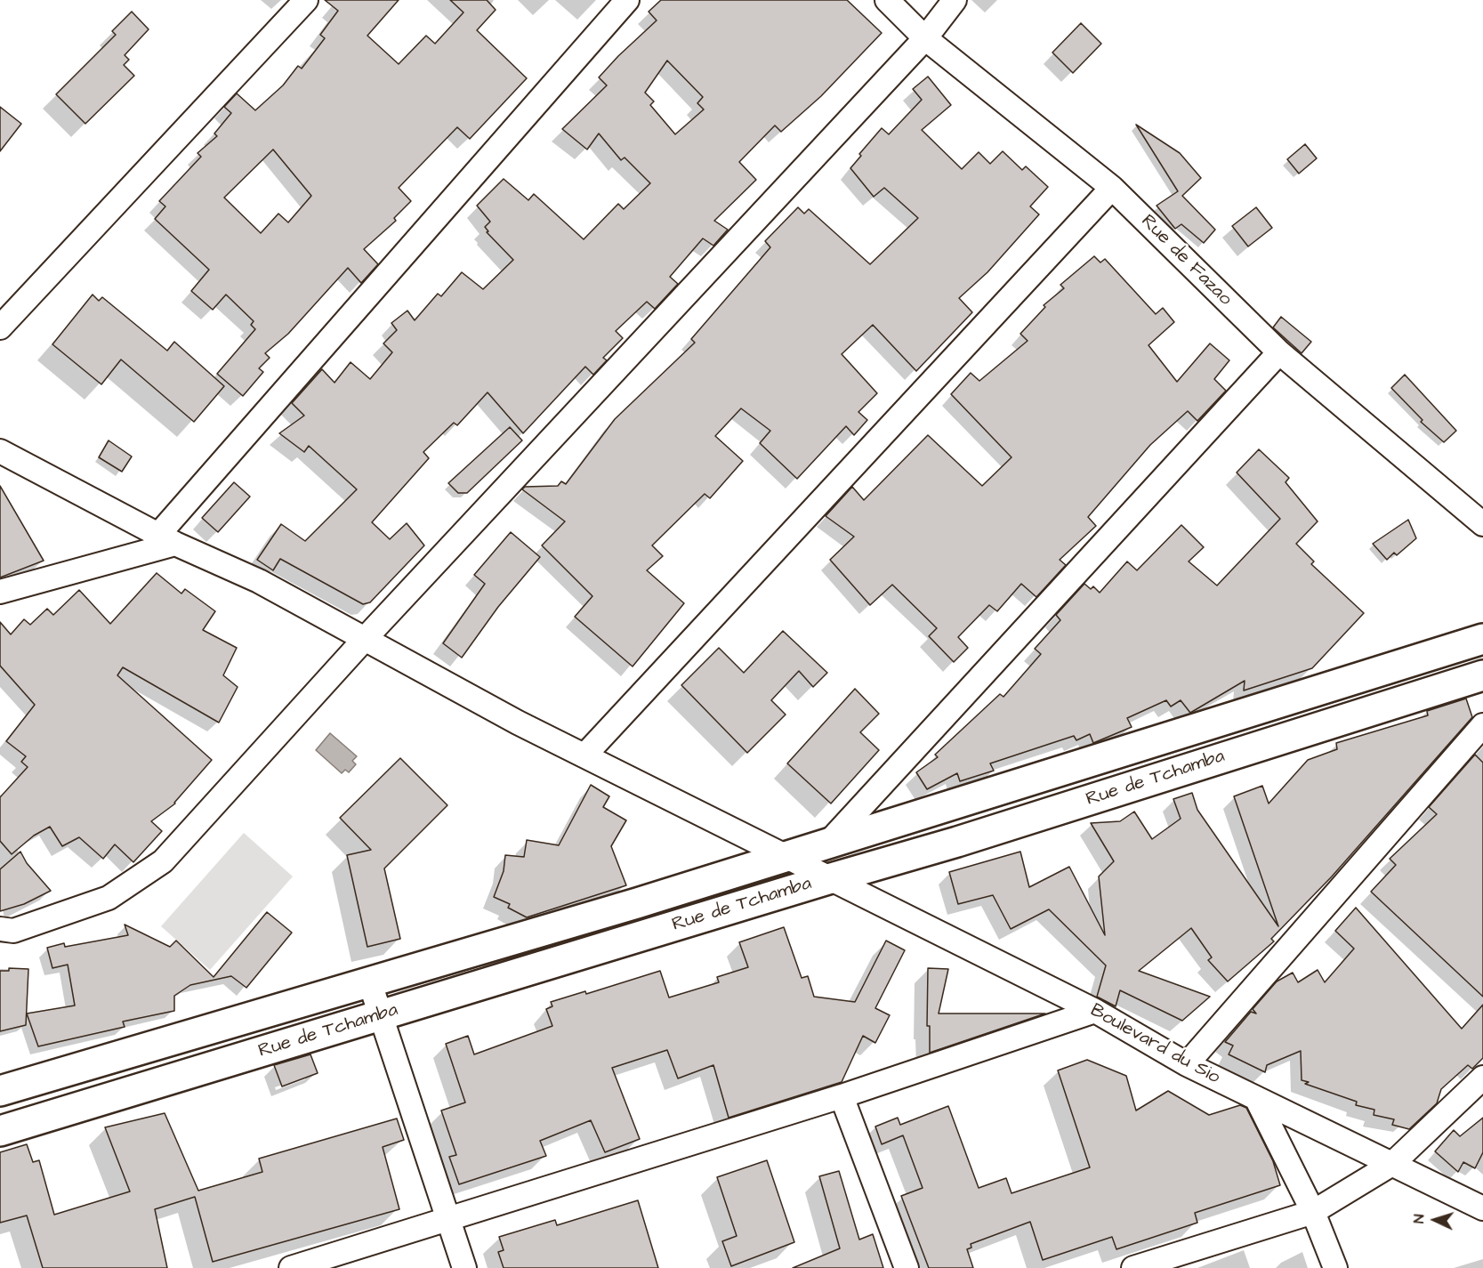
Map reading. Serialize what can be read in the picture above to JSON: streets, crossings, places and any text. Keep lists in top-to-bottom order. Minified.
{"streets":{"street":["Rue de Fazao","Rue de Tchamba","Boulevard du Sio"]},"crossings":[["Rue de Tchamba","Boulevard du Sio"]],"north":"left"}
